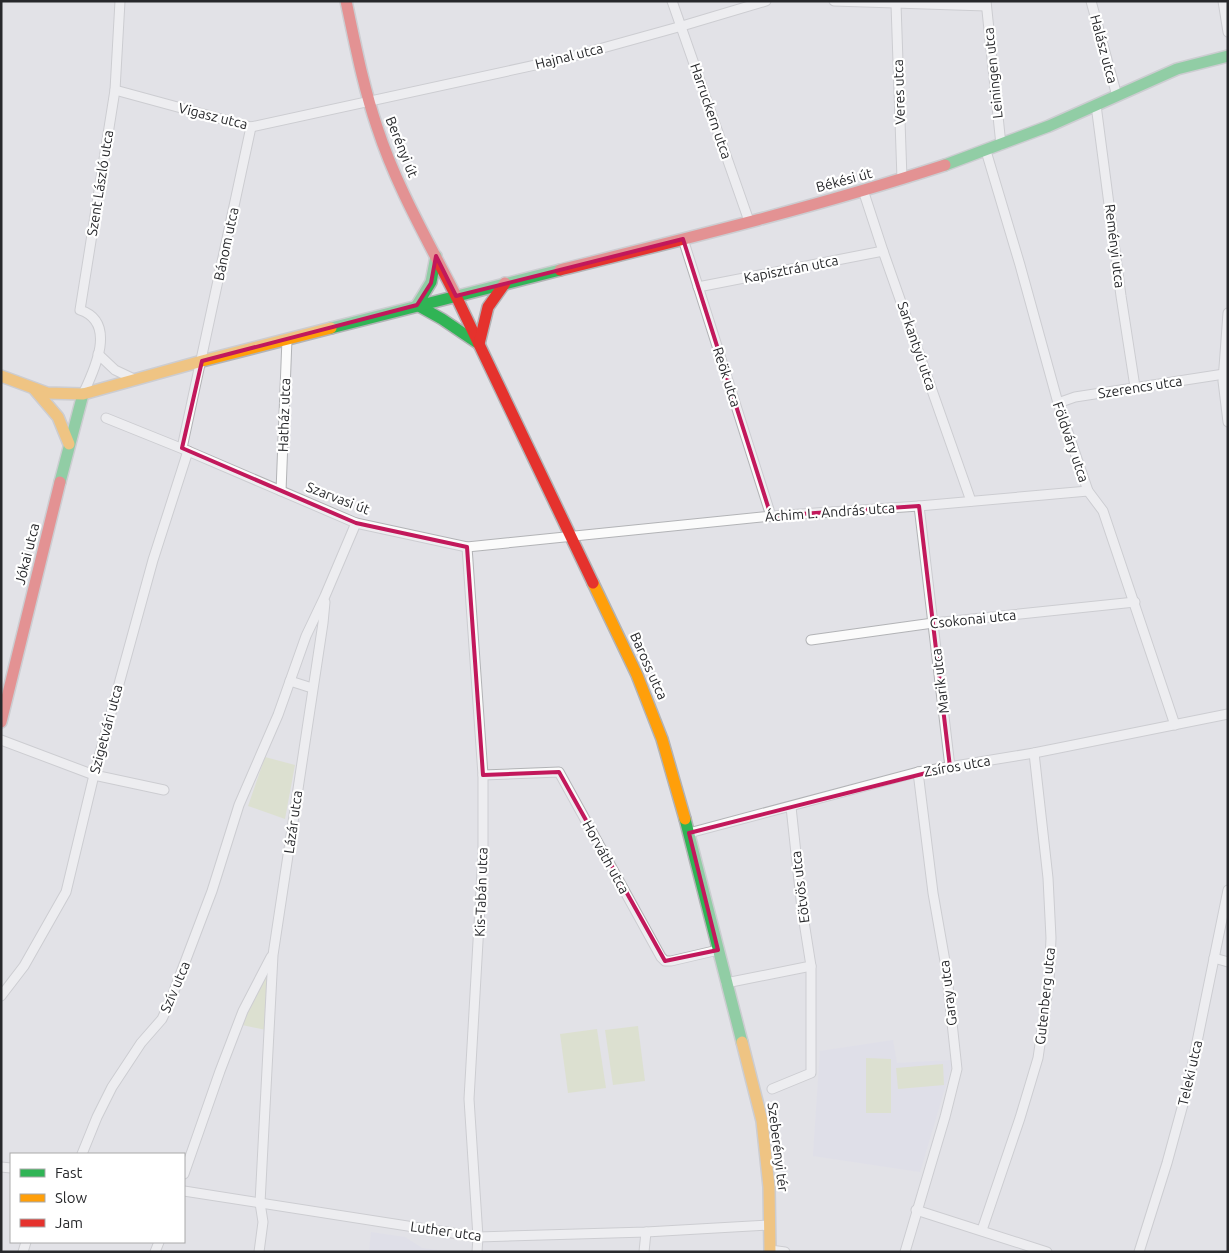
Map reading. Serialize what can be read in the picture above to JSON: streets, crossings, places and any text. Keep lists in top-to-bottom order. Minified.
{"streets":{"main road":["Berényi út","Békési út","Jókai utca","Baross utca","Szeberényi tér"],"street":["Halász utca","Hajnal utca","Leiningen utca","Veres utca","Harruckern utca","Vigasz utca","Szent László utca","Bánom utca","Reményi utca","Kapisztrán utca","Sarkantyú utca","Reök utca","Szerencs utca","Hatház utca","Földváry utca","Szarvasi út","Áchim L. András utca","Csokonai utca","Marik utca","Szigetvári utca","Zsíros utca","Lázár utca","Horváth utca","Eötvös utca","Kis-Tabán utca","Szív utca","Garay utca","Gutenberg utca","Teleki utca","Luther utca"]},"crossings":[["Halász utca","Békési út"],["Hajnal utca","Harruckern utca"],["Hajnal utca","Vigasz utca"],["Hajnal utca","Berényi út"],["Leiningen utca","Békési út"],["Veres utca","Békési út"],["Harruckern utca","Békési út"],["Vigasz utca","Berényi út"],["Vigasz utca","Szent László utca"],["Vigasz utca","Bánom utca"],["Berényi út","Békési út"],["Berényi út","Baross utca"],["Békési út","Reményi utca"],["Békési út","Sarkantyú utca"],["Békési út","Reök utca"],["Békési út","Földváry utca"],["Békési út","Baross utca"],["Szent László utca","Jókai utca"],["Bánom utca","Szarvasi út"],["Bánom utca","Szigetvári utca"],["Reményi utca","Szerencs utca"],["Kapisztrán utca","Sarkantyú utca"],["Kapisztrán utca","Reök utca"],["Sarkantyú utca","Áchim L. András utca"],["Reök utca","Áchim L. András utca"],["Szerencs utca","Földváry utca"],["Hatház utca","Szarvasi út"],["Földváry utca","Áchim L. András utca"],["Földváry utca","Csokonai utca"],["Földváry utca","Zsíros utca"],["Szarvasi út","Áchim L. András utca"],["Szarvasi út","Baross utca"],["Szarvasi út","Szigetvári utca"],["Szarvasi út","Lázár utca"],["Szarvasi út","Kis-Tabán utca"],["Áchim L. András utca","Baross utca"],["Áchim L. András utca","Marik utca"],["Csokonai utca","Marik utca"],["Baross utca","Zsíros utca"],["Baross utca","Horváth utca"],["Baross utca","Szeberényi tér"],["Marik utca","Zsíros utca"],["Zsíros utca","Eötvös utca"],["Zsíros utca","Garay utca"],["Zsíros utca","Gutenberg utca"],["Lázár utca","Szív utca"],["Lázár utca","Luther utca"],["Horváth utca","Kis-Tabán utca"],["Eötvös utca","Szeberényi tér"],["Kis-Tabán utca","Luther utca"],["Szeberényi tér","Luther utca"]],"legend":["Fast","Slow","Jam"]}
